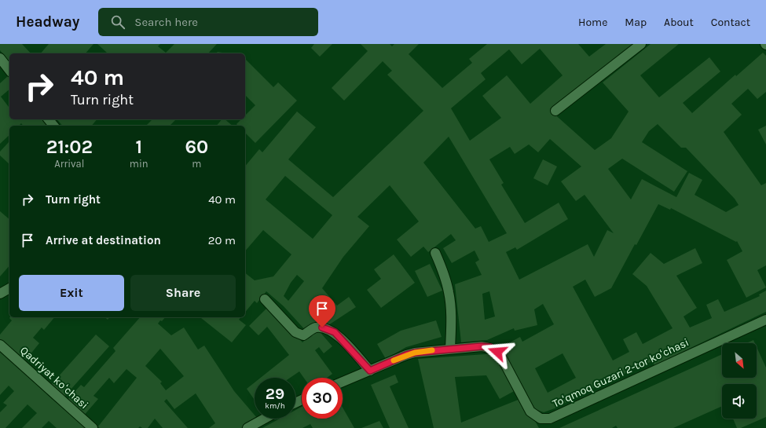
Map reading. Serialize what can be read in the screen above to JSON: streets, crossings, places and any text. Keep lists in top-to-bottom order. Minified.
{"streets":{"street":["Toʻqmoq Guzari 2-tor koʻchasi","Qadriyat koʻchasi"]},"north":"bottom right","page":{"header":"Headway","search":"Search here","nav":["Home","Map","About","Contact"],"turn":["40 m","Turn right"],"eta":["21:02","Arrival","1","min","60","m"],"list":[{"name":"Turn right","value":"40 m"},{"name":"Arrive at destination","value":"20 m"}],"buttons":["Exit","Share"],"speed":"29 km/h","limit":"30"}}
